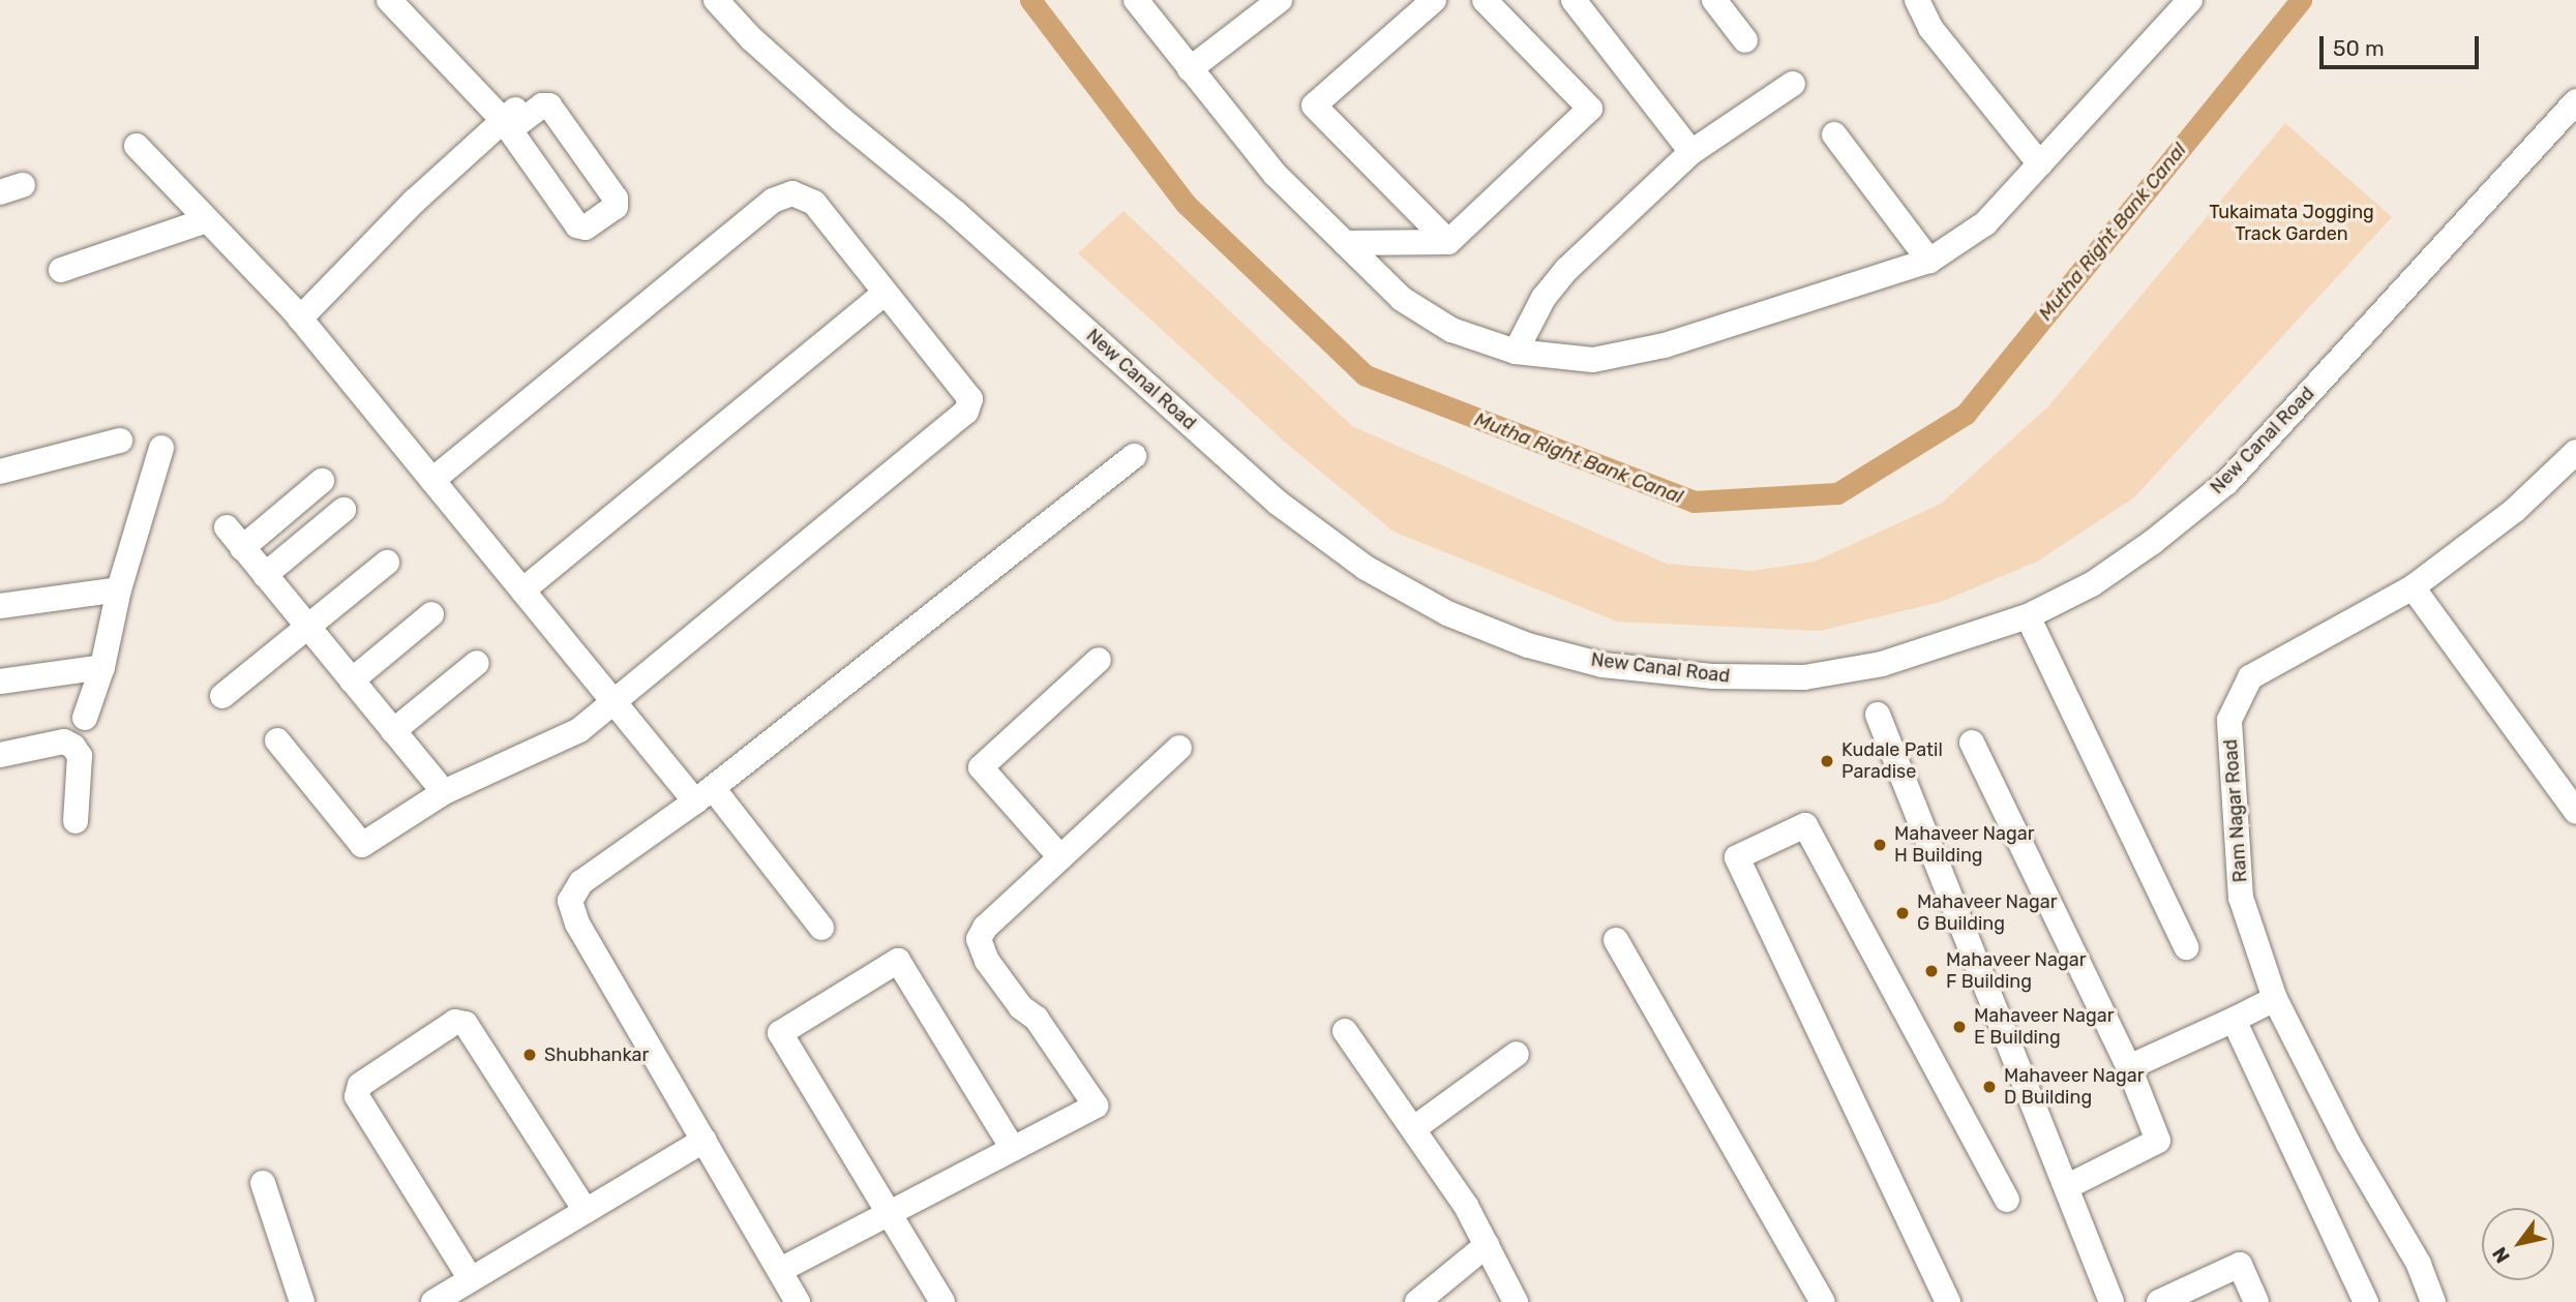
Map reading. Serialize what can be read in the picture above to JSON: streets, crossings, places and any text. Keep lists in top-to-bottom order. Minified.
{"streets":{"street":["New Canal Road","Ram Nagar Road"]},"water":["Mutha Right Bank Canal"],"parks":["Tukaimata Jogging Track Garden"],"places":["Kudale Patil Paradise","Mahaveer Nagar H Building","Mahaveer Nagar G Building","Mahaveer Nagar F Building","Mahaveer Nagar E Building","Shubhankar","Mahaveer Nagar D Building"],"scale_bar":"50 m","north":"bottom left"}
